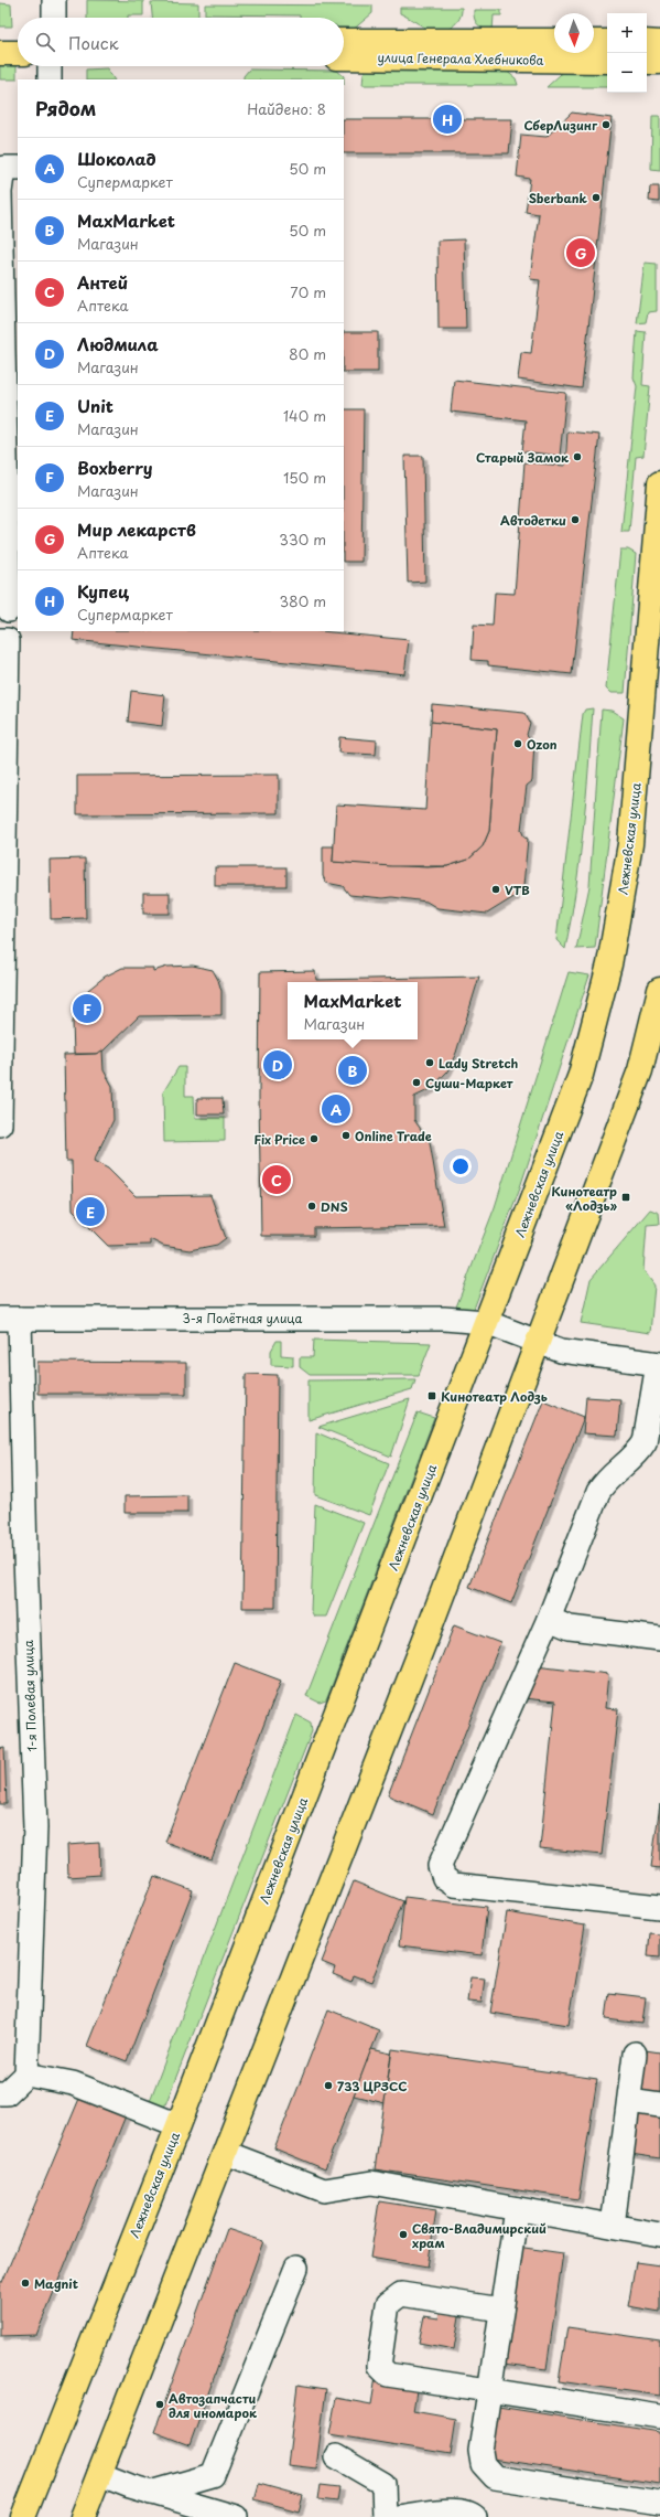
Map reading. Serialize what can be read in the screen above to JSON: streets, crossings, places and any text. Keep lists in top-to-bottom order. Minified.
{"streets":{"main road":["улица Генерала Хлебникова","Лежневская улица"],"street":["3-я Полётная улица","1-я Полевая улица"]},"crossings":[["Лежневская улица","3-я Полётная улица"],["3-я Полётная улица","1-я Полевая улица"]],"places":{"other":["СберЛизинг","Sberbank","Старый Замок","Автодетки","Ozon","VTB","Lady Stretch","Суши-Маркет","Online Trade","Fix Price","DNS","733 ЦРЗСС","Свято-Владимирский храм","Magnit","Автозапчасти для иномарок"],"transit":["Кинотеатр «Лодзь»","Кинотеатр Лодзь"]},"north":"bottom","page":{"map_buttons":["+","−"],"search":"Поиск","heading":["Рядом","Найдено: 8"],"pins":["H","G","F","D","B","A","C","E"],"list":[{"mark":"A","name":"Шоколад","note":"Супермаркет","value":"50 m"},{"mark":"B","name":"MaxMarket","note":"Магазин","value":"50 m"},{"mark":"C","name":"Антей","note":"Аптека","value":"70 m"},{"mark":"D","name":"Людмила","note":"Магазин","value":"80 m"},{"mark":"E","name":"Unit","note":"Магазин","value":"140 m"},{"mark":"F","name":"Boxberry","note":"Магазин","value":"150 m"},{"mark":"G","name":"Мир лекарств","note":"Аптека","value":"330 m"},{"mark":"H","name":"Купец","note":"Супермаркет","value":"380 m"}],"popup":["MaxMarket","Магазин"]}}
